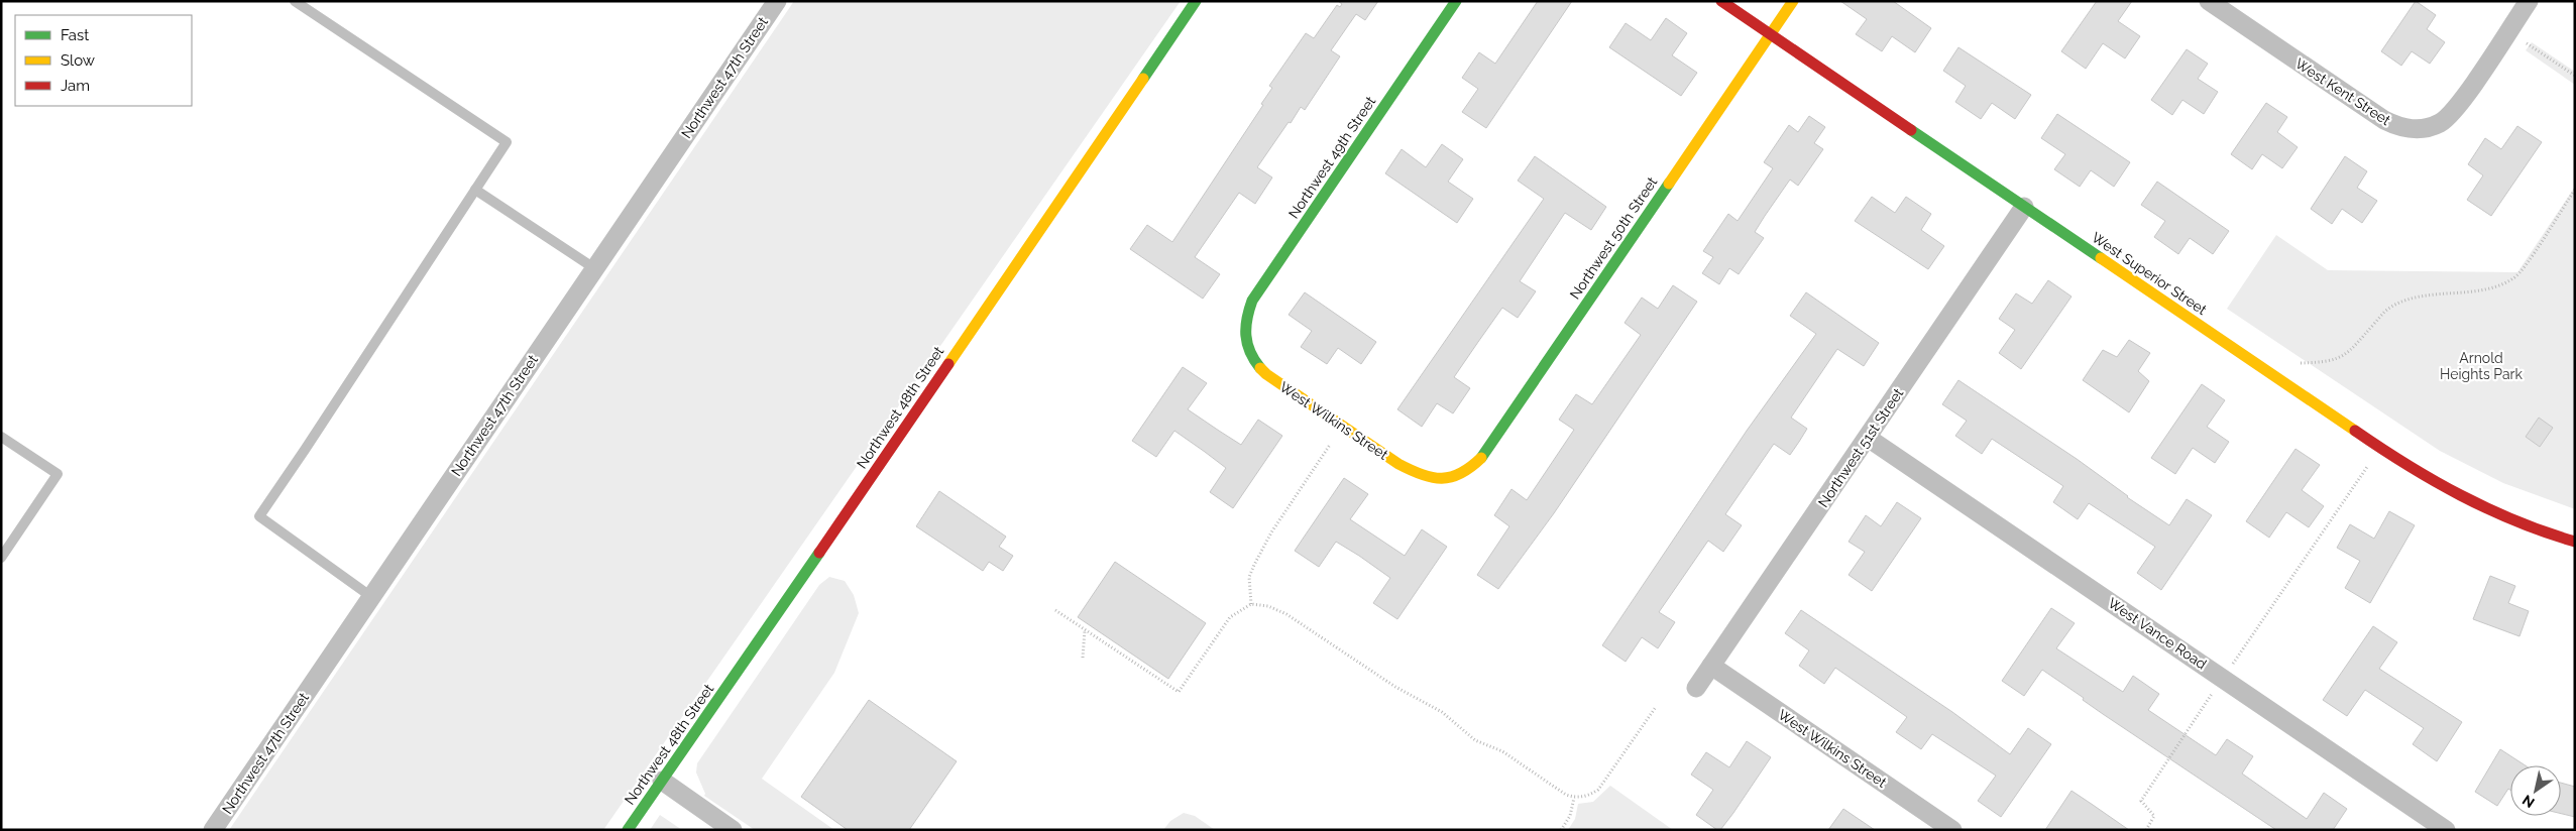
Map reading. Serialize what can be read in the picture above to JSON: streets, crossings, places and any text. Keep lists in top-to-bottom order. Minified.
{"streets":{"street":["Northwest 47th Street","West Kent Street","Northwest 49th Street","Northwest 50th Street","West Superior Street","Northwest 48th Street","West Wilkins Street","Northwest 51st Street","West Vance Road"]},"crossings":[["Northwest 49th Street","West Wilkins Street"],["Northwest 50th Street","West Superior Street"],["Northwest 50th Street","West Wilkins Street"],["West Superior Street","Northwest 51st Street"],["West Wilkins Street","Northwest 51st Street"],["Northwest 51st Street","West Vance Road"]],"parks":["Arnold Heights Park"],"legend":["Fast","Slow","Jam"],"north":"bottom left"}
